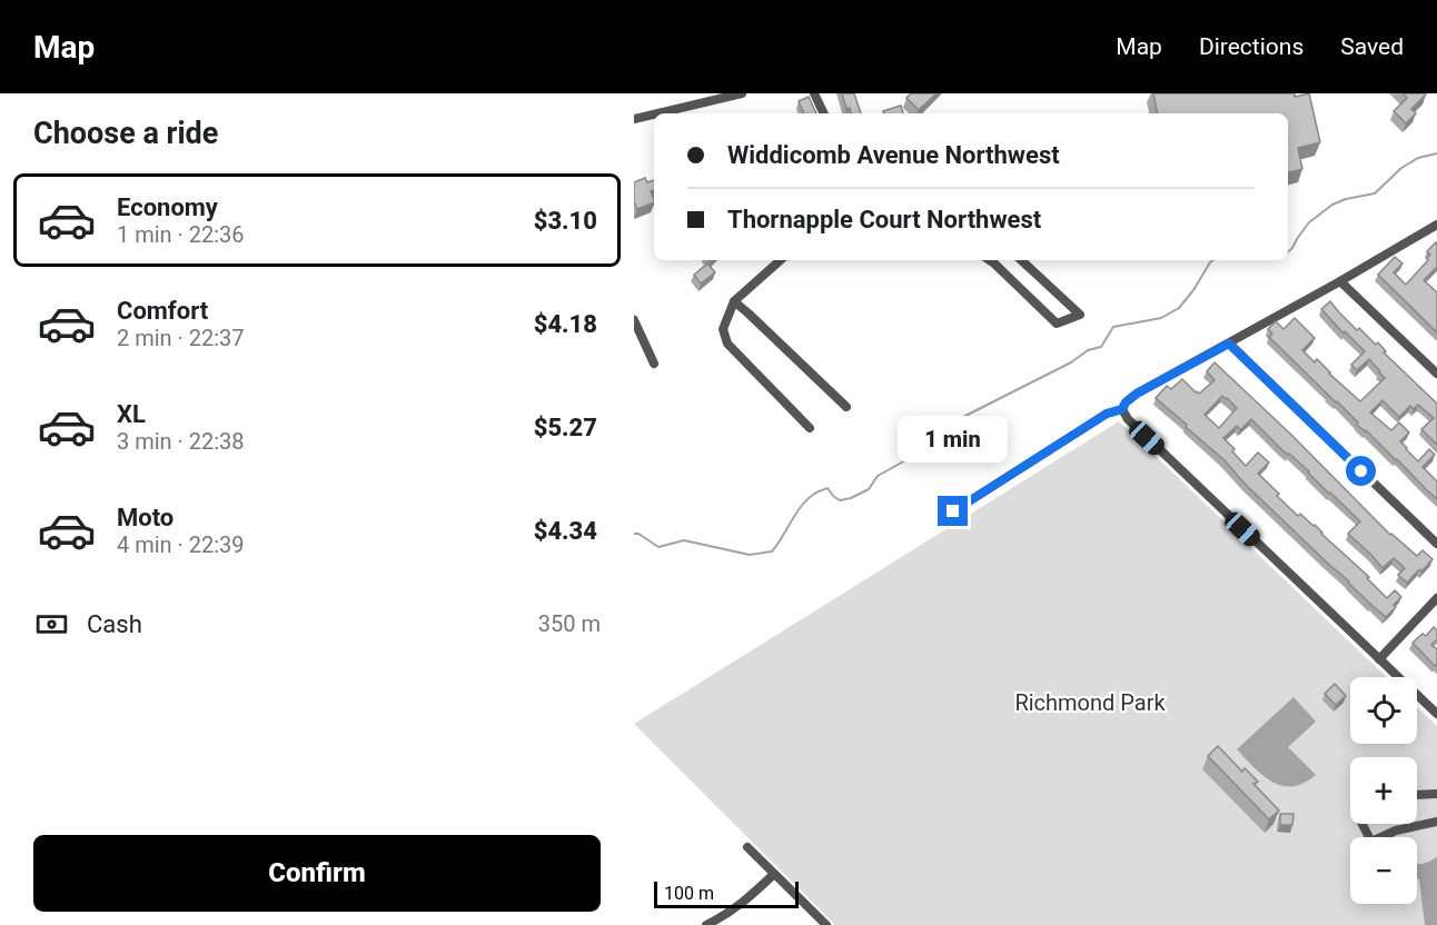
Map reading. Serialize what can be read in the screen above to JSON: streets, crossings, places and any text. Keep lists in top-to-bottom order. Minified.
{"parks":["Richmond Park"],"scale_bar":"100 m","page":{"header":"Map","nav":["Map","Directions","Saved"],"heading":"Choose a ride","banner":["Widdicomb Avenue Northwest","Thornapple Court Northwest"],"list":[{"name":"Economy","note":"1 min · 22:36","value":"$3.10"},{"name":"Comfort","note":"2 min · 22:37","value":"$4.18"},{"name":"XL","note":"3 min · 22:38","value":"$5.27"},{"name":"Moto","note":"4 min · 22:39","value":"$4.34"}],"bubble":"1 min","pay":["Cash","350 m"],"map_buttons":["+","−"],"buttons":"Confirm","scale":"100 m"}}
